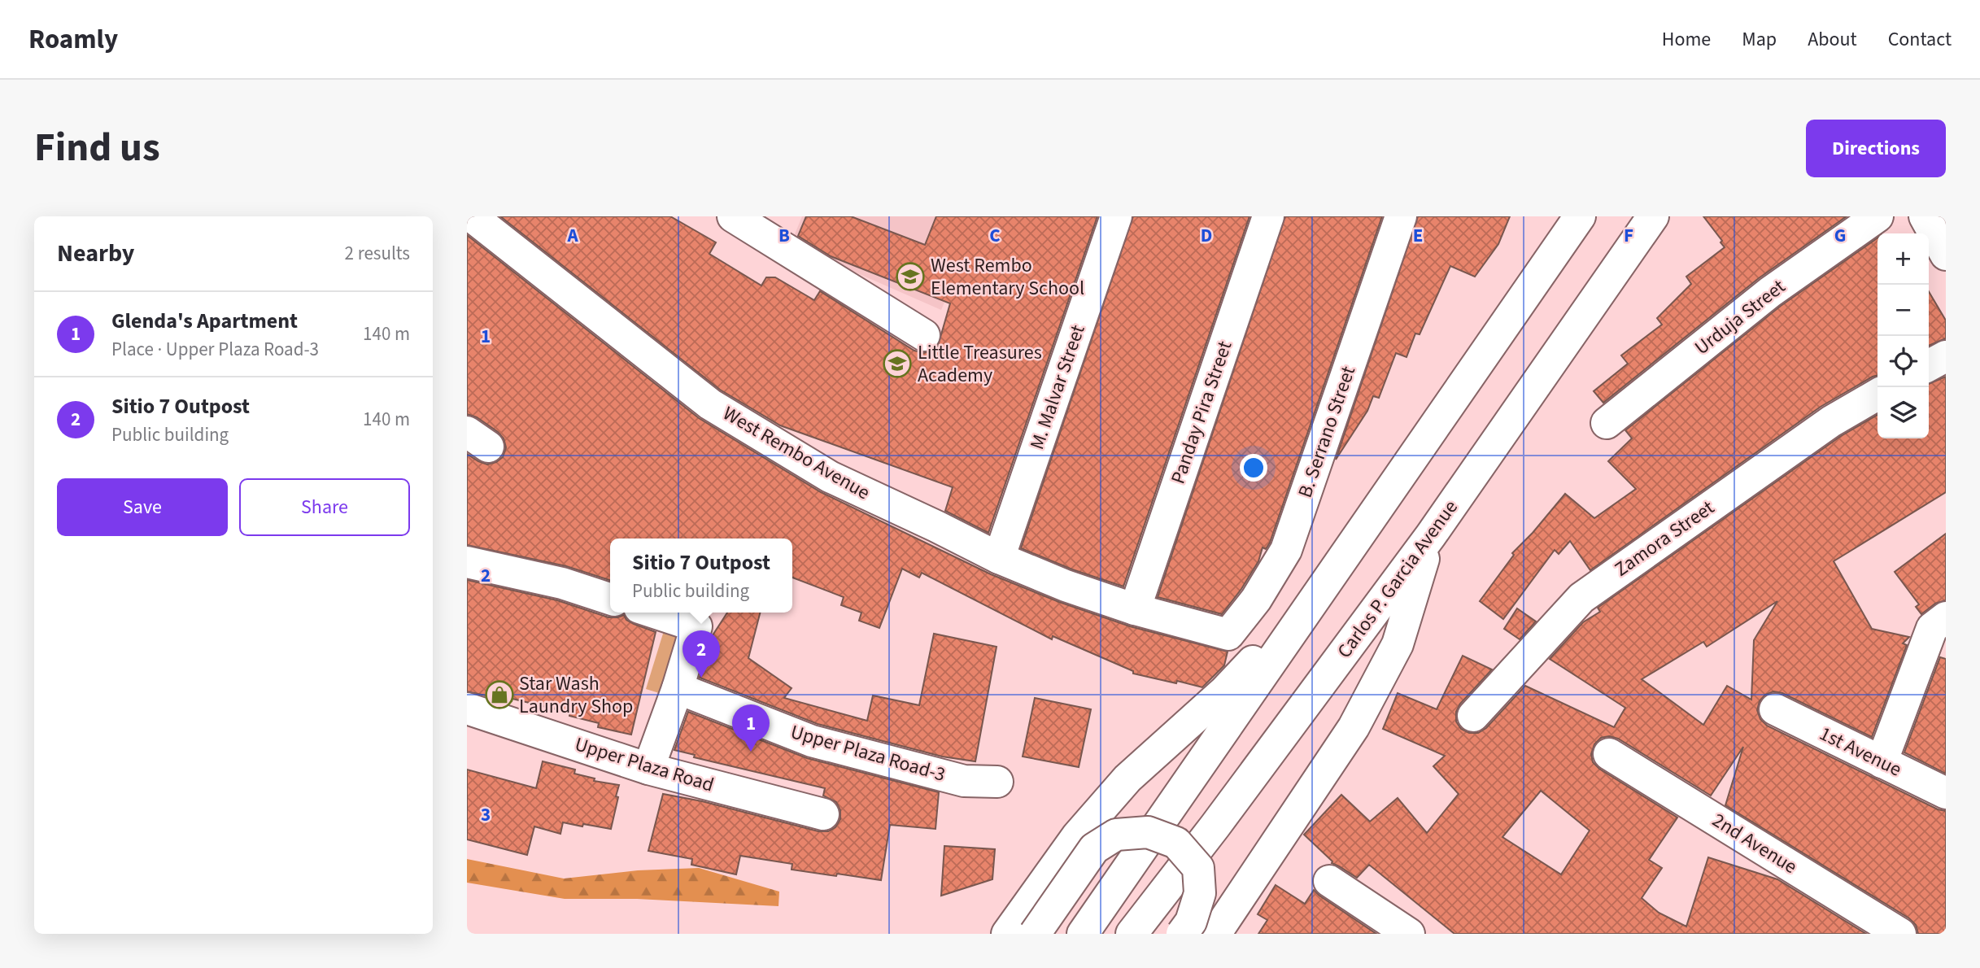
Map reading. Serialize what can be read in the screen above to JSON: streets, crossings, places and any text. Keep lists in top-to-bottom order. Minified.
{"streets":{"street":["Urduja Street","M. Malvar Street","Panday Pira Street","B. Serrano Street","West Rembo Avenue","Zamora Street","Carlos P. Garcia Avenue","1st Avenue","Upper Plaza Road-3","Upper Plaza Road","2nd Avenue"]},"crossings":[["M. Malvar Street","West Rembo Avenue"],["Panday Pira Street","West Rembo Avenue"],["B. Serrano Street","West Rembo Avenue"]],"places":{"school or university":["West Rembo Elementary School","Little Treasures Academy"],"shop":["Star Wash Laundry Shop"]},"page":{"header":"Roamly","nav":["Home","Map","About","Contact"],"title":"Find us","buttons":["Directions",["Save","Share"]],"heading":["Nearby","2 results"],"map_buttons":["+","−"],"list":[{"mark":"1","name":"Glenda's Apartment","note":"Place · Upper Plaza Road-3","value":"140 m"},{"mark":"2","name":"Sitio 7 Outpost","note":"Public building","value":"140 m"}],"popup":["Sitio 7 Outpost","Public building"],"pins":["2","1"]},"grid":{"columns":["A","B","C","D","E","F","G"],"rows":["1","2","3"]}}
